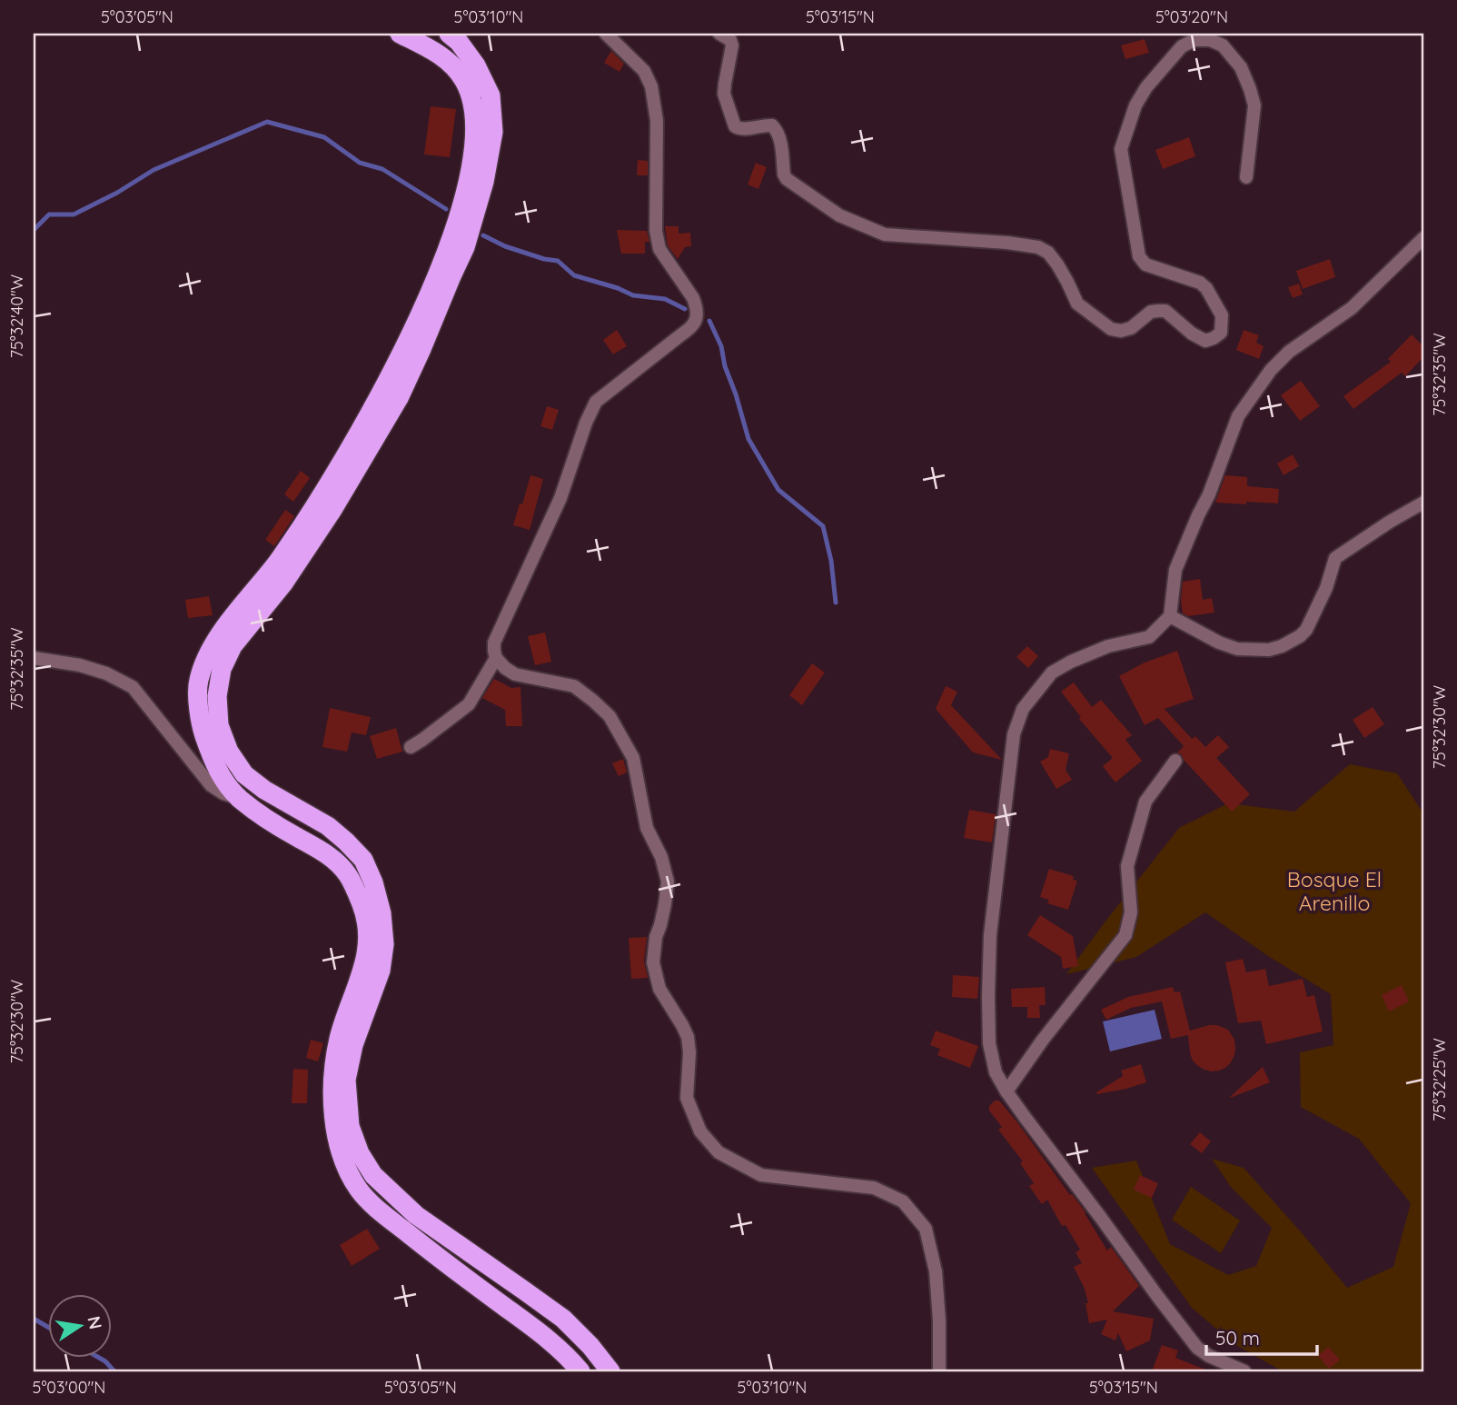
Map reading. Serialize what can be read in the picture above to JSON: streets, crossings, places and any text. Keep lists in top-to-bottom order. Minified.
{"parks":["Bosque El Arenillo"],"scale_bar":"50 m","north":"right","coordinates":["5°03'05\"N","5°03'10\"N","5°03'15\"N","5°03'20\"N","75°32'40\"W","75°32'35\"W","75°32'30\"W","75°32'25\"W","5°03'00\"N"]}
